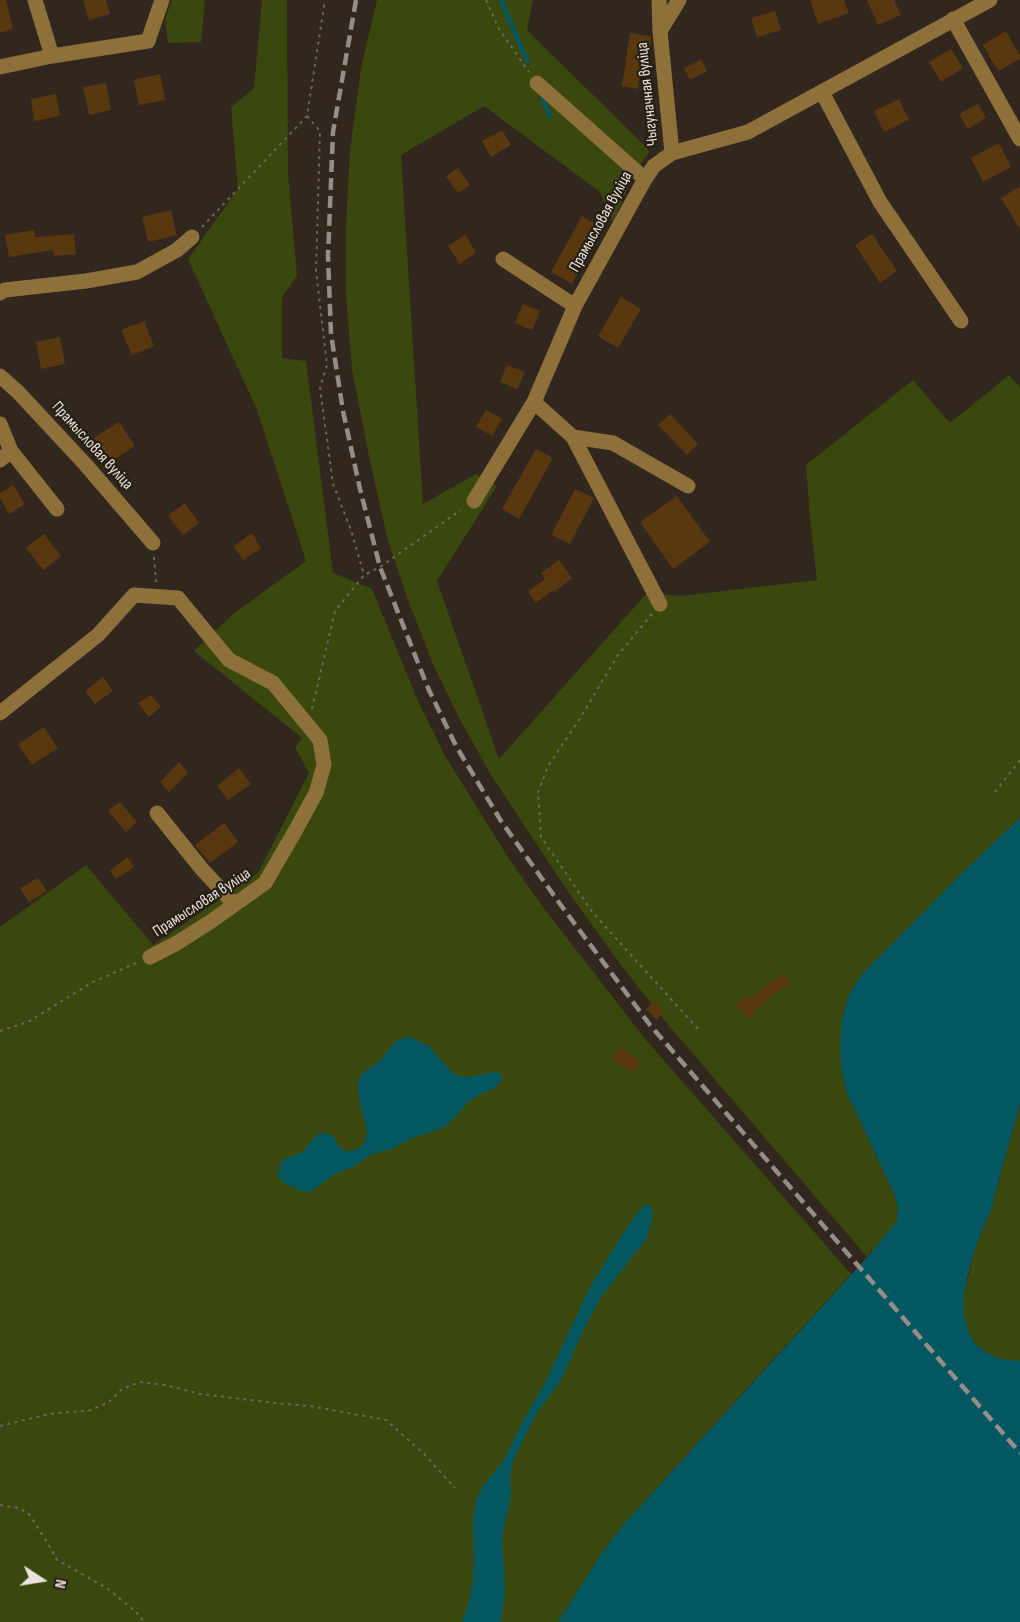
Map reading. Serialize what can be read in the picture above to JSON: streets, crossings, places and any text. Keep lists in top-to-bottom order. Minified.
{"streets":{"street":["Чыгуначная вуліца","Прамысловая вуліца"]},"crossings":[["Чыгуначная вуліца","Прамысловая вуліца"]],"north":"right"}
